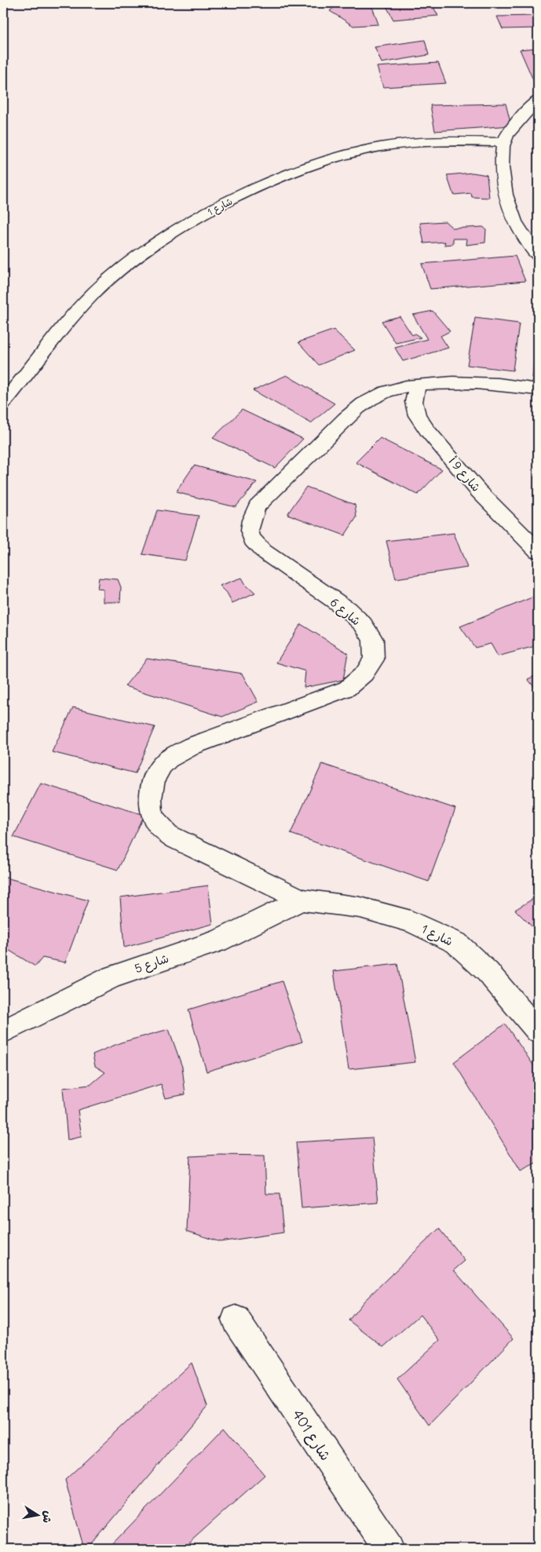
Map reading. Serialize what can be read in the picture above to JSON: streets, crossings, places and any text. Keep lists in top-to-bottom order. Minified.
{"streets":{"street":["شارع 1","شارع 9 أ","شارع 6","شارع 5","شارع 401"]},"crossings":[["شارع 1","شارع 6"],["شارع 1","شارع 5"],["شارع 9 أ","شارع 6"],["شارع 6","شارع 5"]],"north":"right"}
